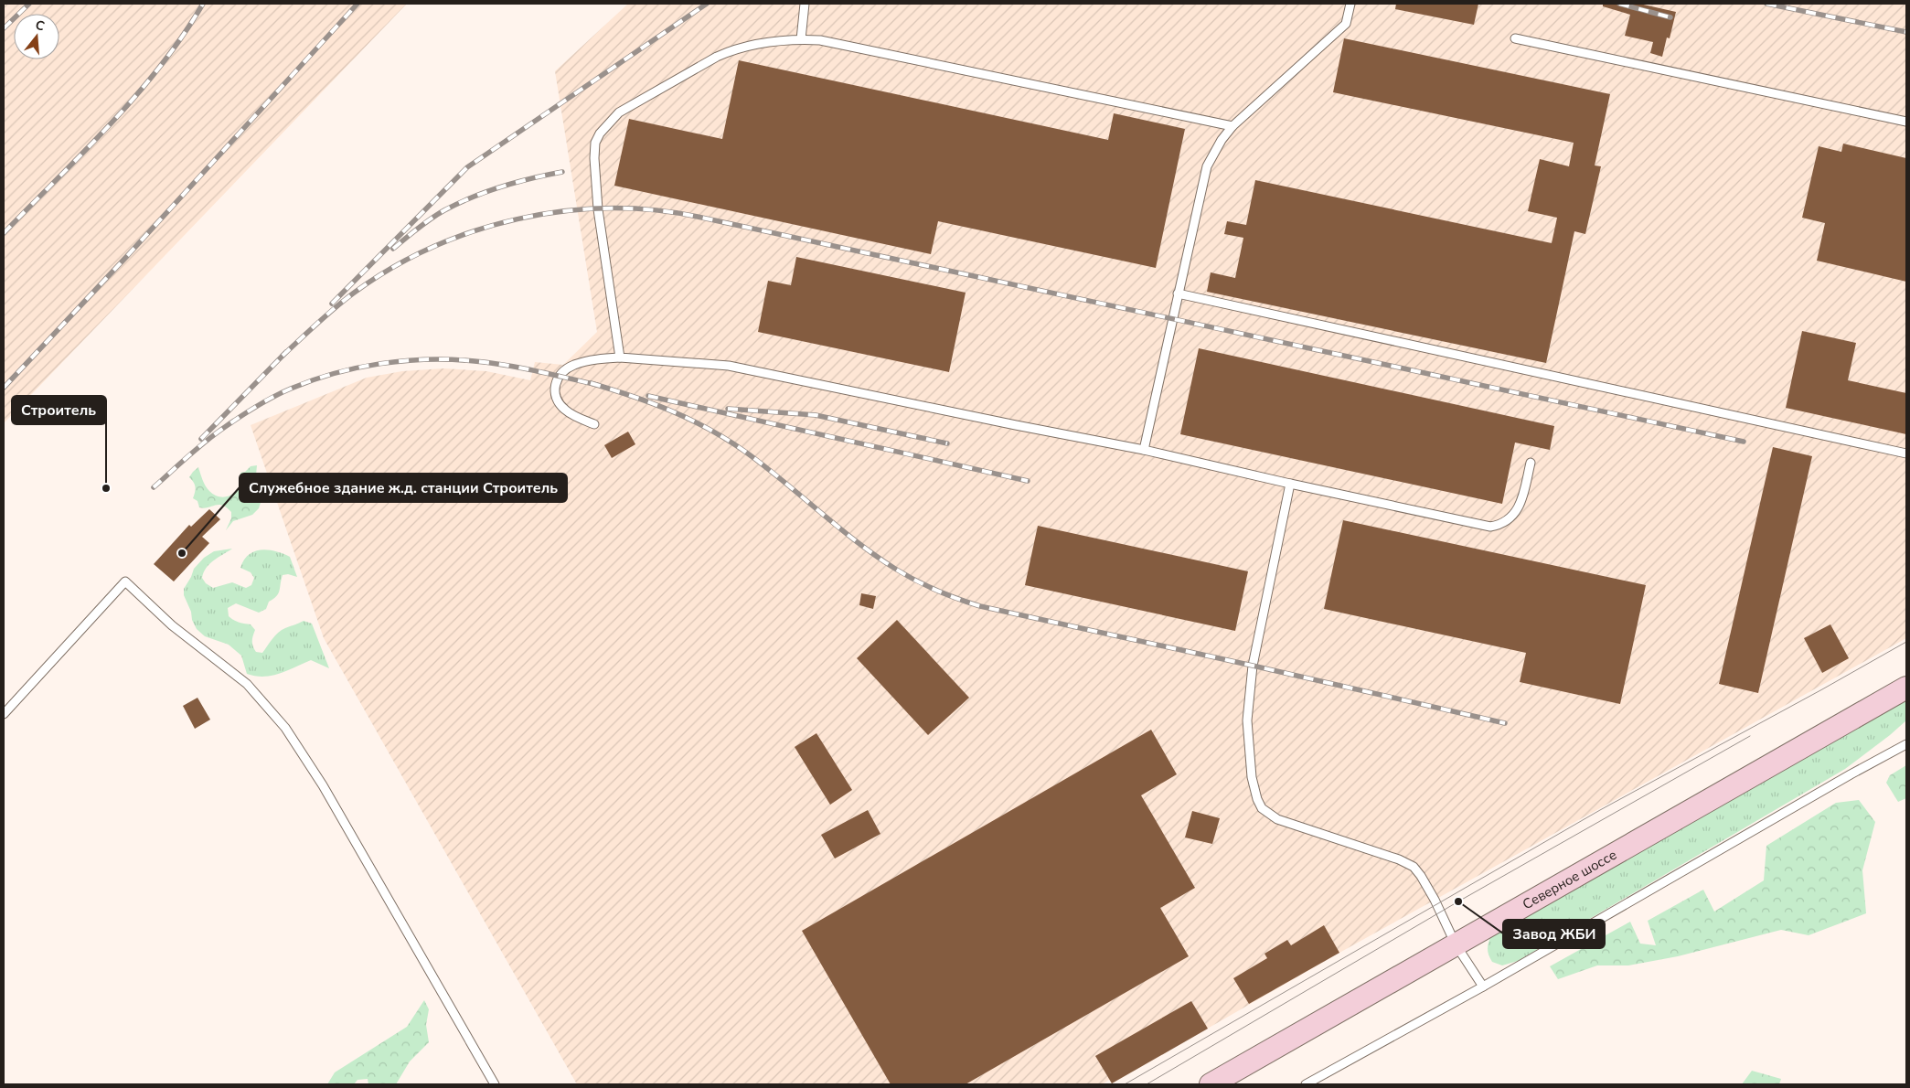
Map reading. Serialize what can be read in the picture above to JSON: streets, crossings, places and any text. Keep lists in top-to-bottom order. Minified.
{"streets":{"main road":["Северное шоссе"]},"places":["Строитель","Служебное здание ж.д. станции Строитель","Завод ЖБИ"],"north":"top"}
